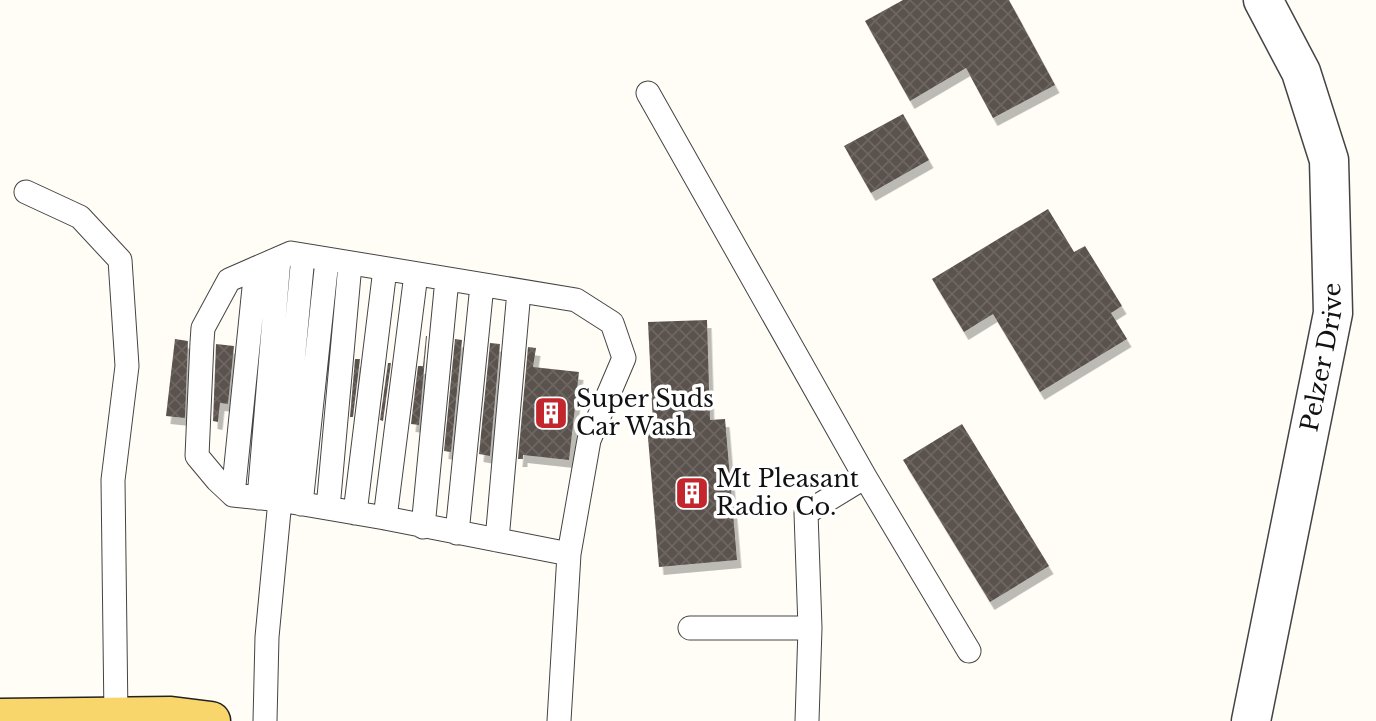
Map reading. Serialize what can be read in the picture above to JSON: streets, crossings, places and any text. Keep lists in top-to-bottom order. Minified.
{"streets":{"street":["Pelzer Drive"]},"places":{"building":["Super Suds Car Wash","Mt Pleasant Radio Co."]}}
